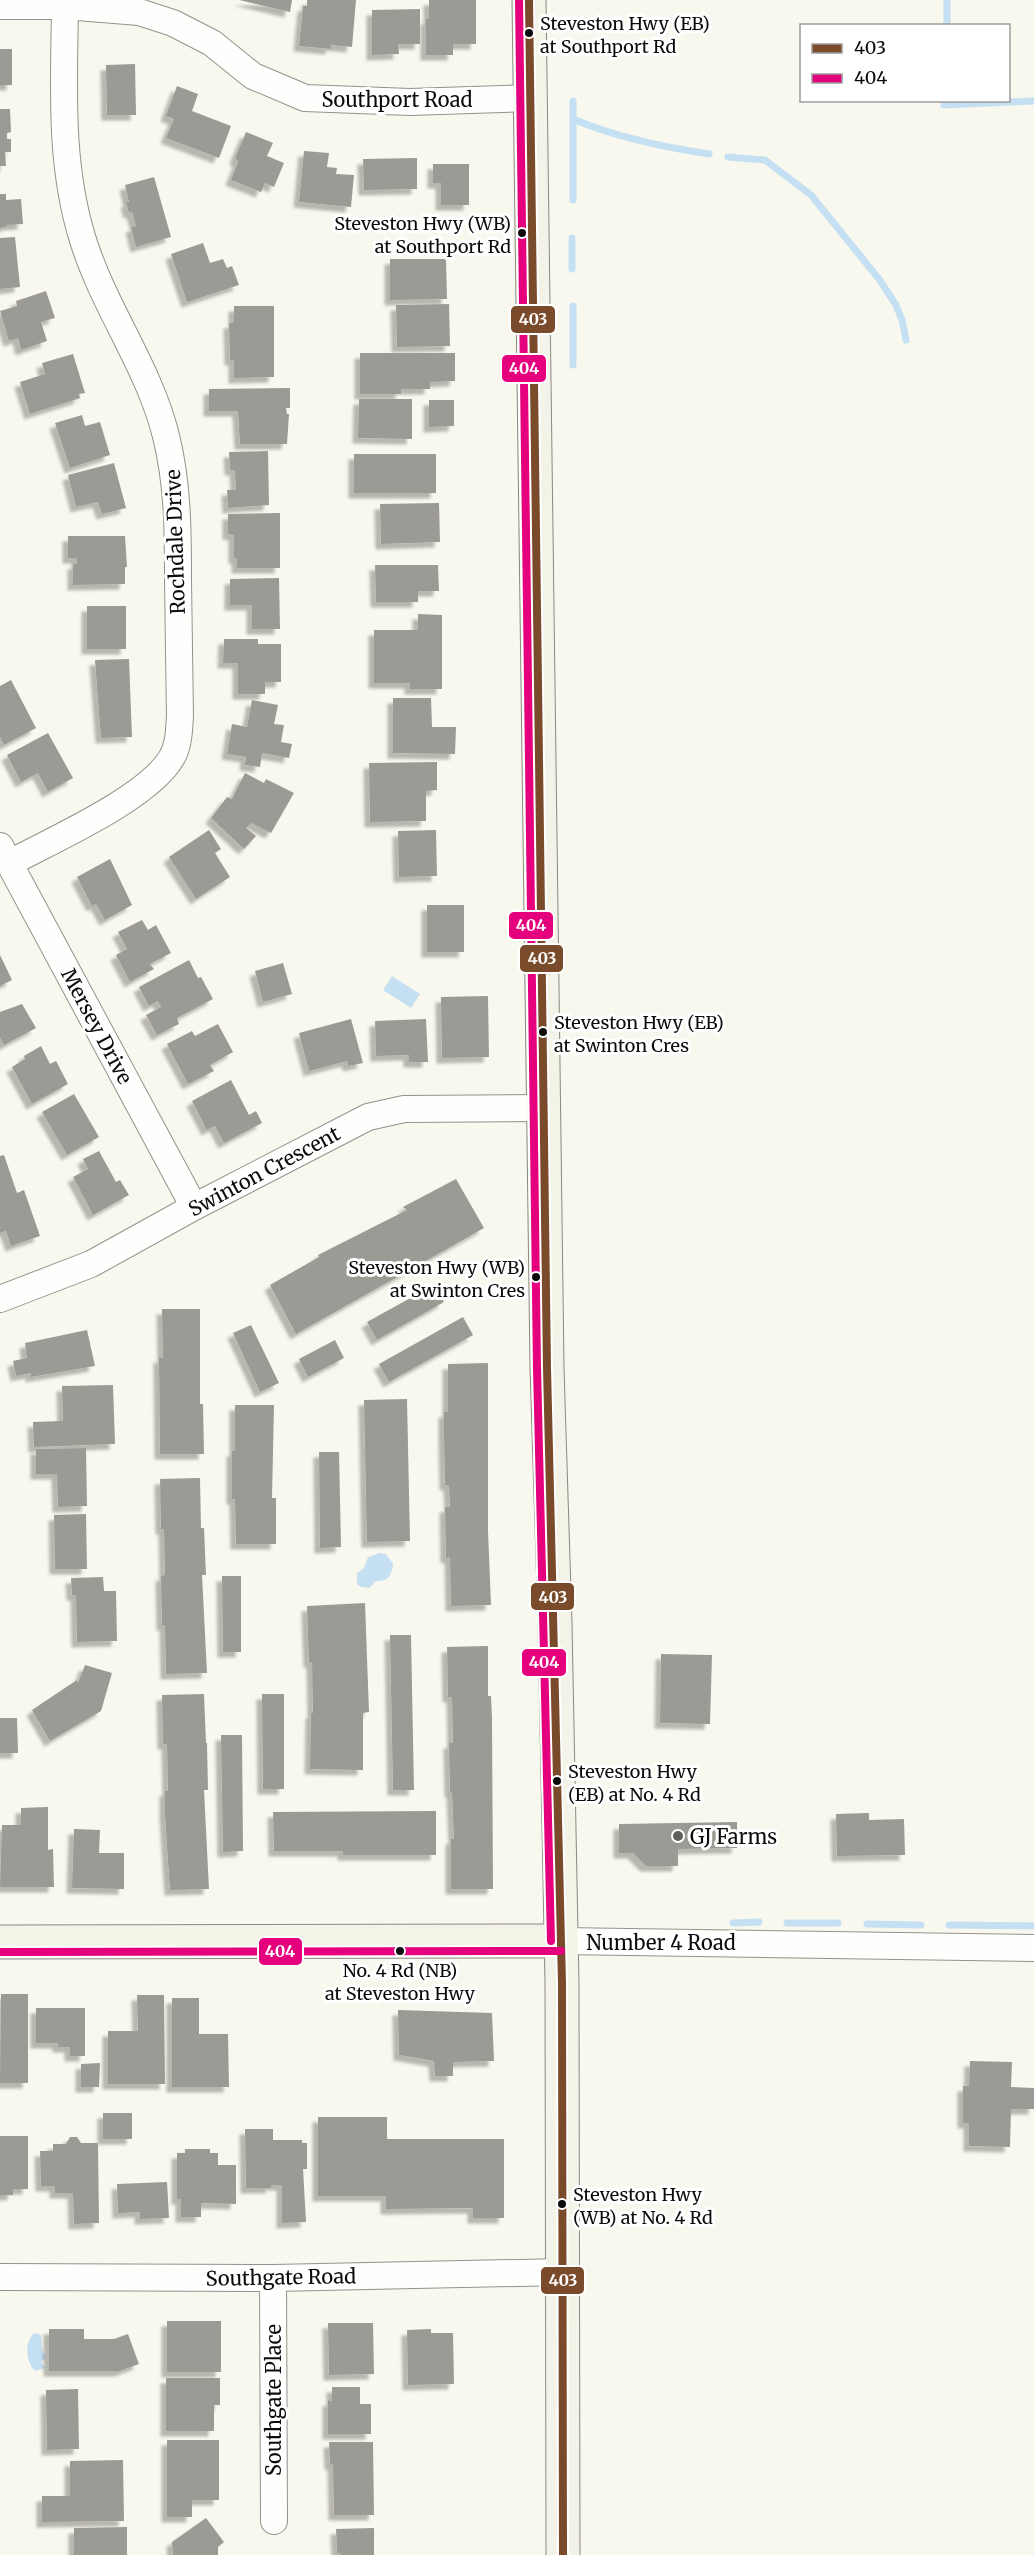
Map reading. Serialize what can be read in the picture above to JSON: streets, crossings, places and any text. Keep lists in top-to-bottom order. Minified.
{"streets":{"main road":["Number 4 Road"],"street":["Southport Road","Rochdale Drive","Mersey Drive","Swinton Crescent","Southgate Road","Southgate Place"]},"crossings":[["Southport Road","Rochdale Drive"],["Rochdale Drive","Mersey Drive"],["Mersey Drive","Swinton Crescent"],["Southgate Road","Southgate Place"]],"places":["Steveston Hwy (EB) at Southport Rd","Steveston Hwy (WB) at Southport Rd","Steveston Hwy (EB) at Swinton Cres","Steveston Hwy (WB) at Swinton Cres","Steveston Hwy (EB) at No. 4 Rd","GJ Farms","No. 4 Rd (NB) at Steveston Hwy","Steveston Hwy (WB) at No. 4 Rd"],"lines":["transit line 403","transit line 404"],"legend":["403","404"]}
